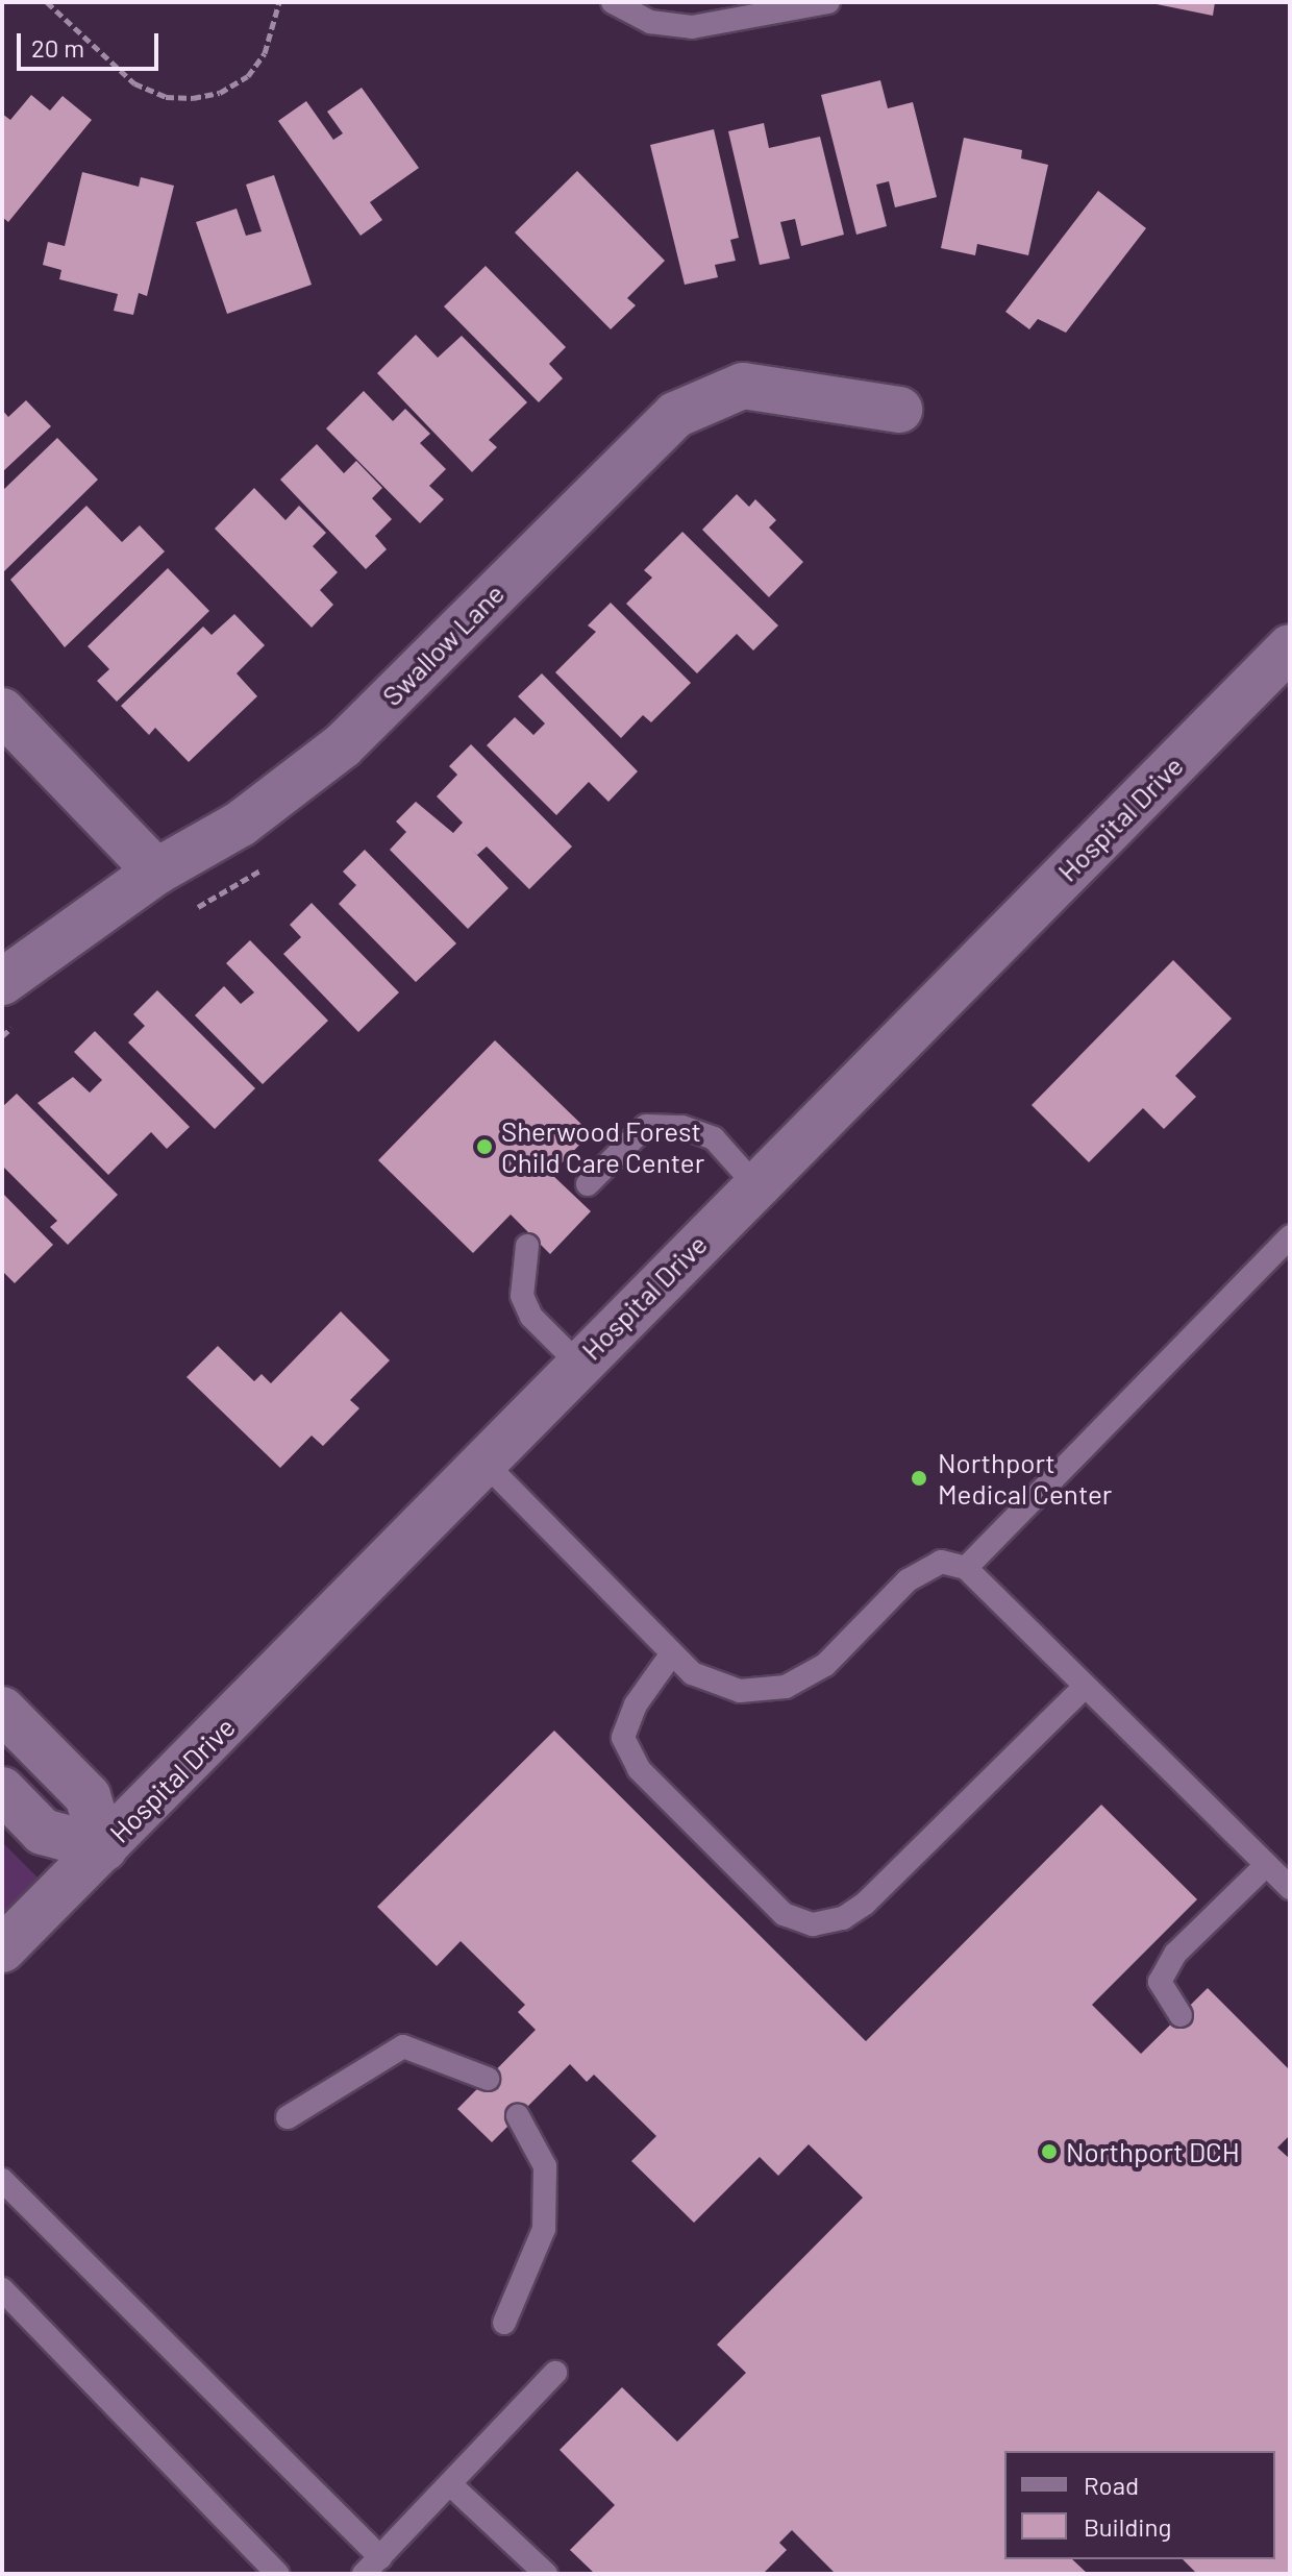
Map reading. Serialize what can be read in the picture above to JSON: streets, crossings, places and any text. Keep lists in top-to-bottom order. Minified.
{"streets":{"street":["Swallow Lane","Hospital Drive"]},"places":["Sherwood Forest Child Care Center","Northport Medical Center","Northport DCH"],"legend":["Road","Building"],"scale_bar":"20 m"}
